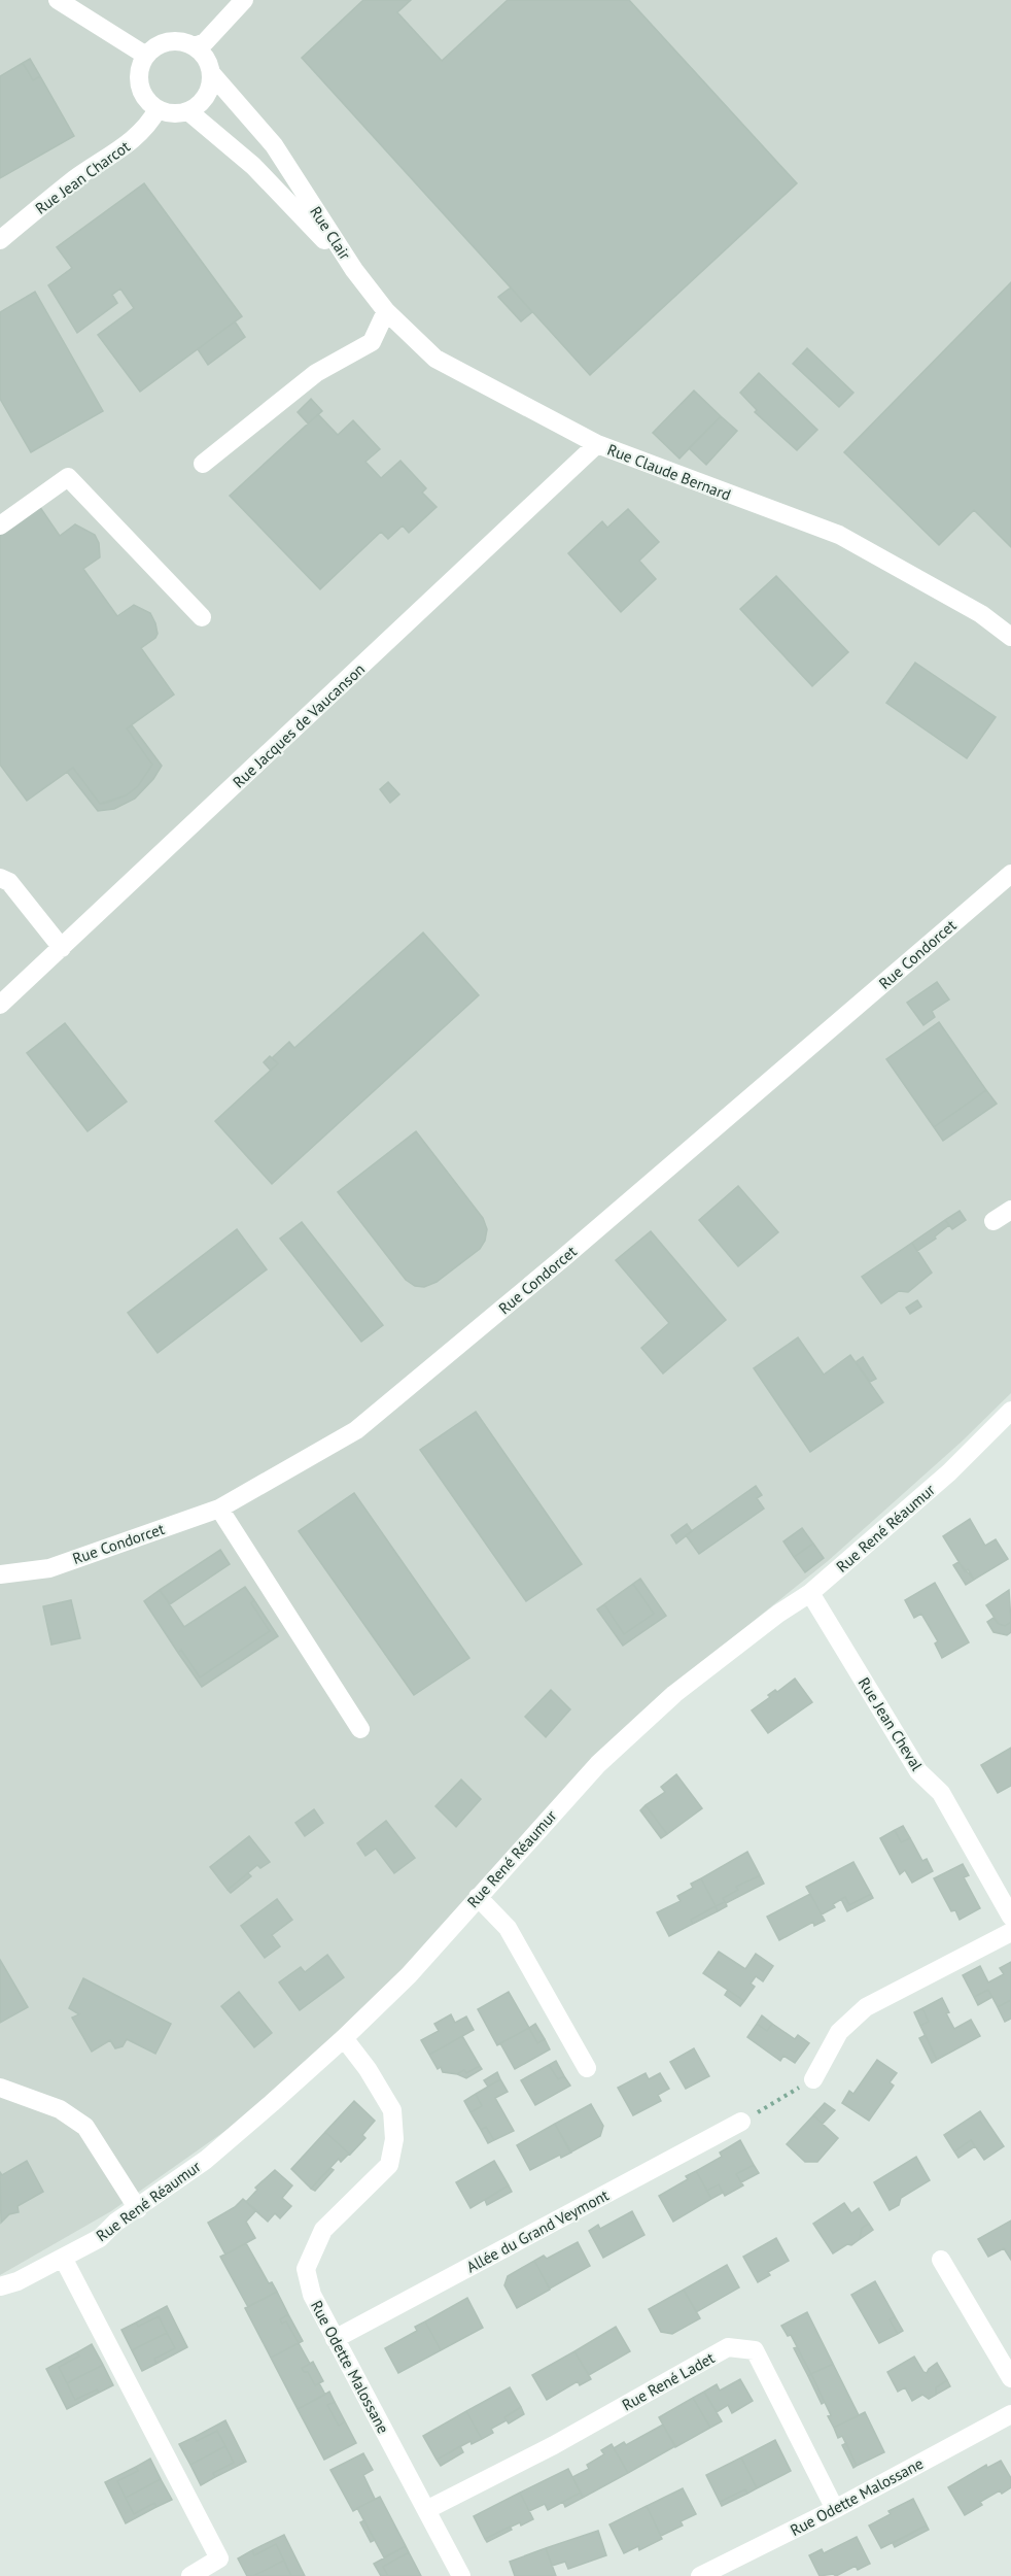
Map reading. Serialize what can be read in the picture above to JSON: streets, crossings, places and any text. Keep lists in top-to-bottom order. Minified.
{"streets":{"street":["Rue Jean Charcot","Rue Clair","Rue Claude Bernard","Rue Jacques de Vaucanson","Rue Condorcet","Rue René Réaumur","Rue Jean Cheval","Allée du Grand Veymont","Rue Odette Malossane","Rue René Ladet"]},"crossings":[["Rue Jean Charcot","Rue Clair"],["Rue Clair","Rue Claude Bernard"],["Rue Claude Bernard","Rue Jacques de Vaucanson"],["Rue René Réaumur","Rue Jean Cheval"],["Rue René Réaumur","Rue Odette Malossane"],["Allée du Grand Veymont","Rue Odette Malossane"],["Rue Odette Malossane","Rue René Ladet"]]}
